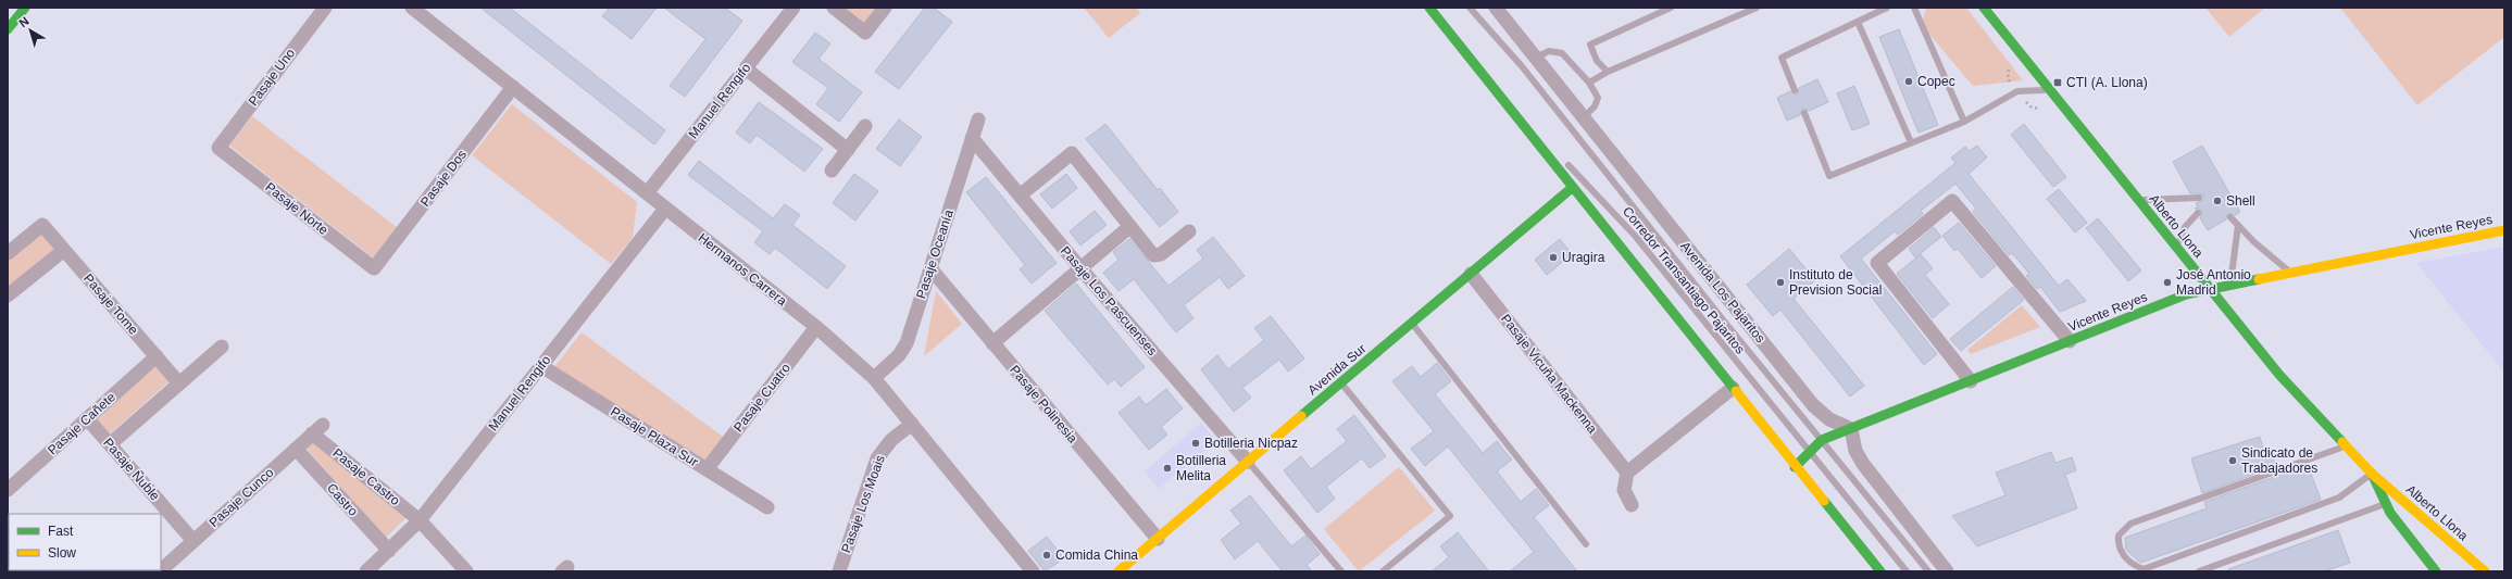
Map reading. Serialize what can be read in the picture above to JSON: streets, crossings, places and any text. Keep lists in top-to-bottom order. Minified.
{"streets":{"main road":["Alberto Llona","Vicente Reyes","Avenida Sur"],"street":["Pasaje Uno","Manuel Rengifo","Pasaje Dos","Pasaje Norte","Pasaje Oceanía","Hermanos Carrera","Avenida Los Pajaritos","Pasaje Los Pascuenses","Pasaje Tome","Pasaje Vicuña Mackenna","Pasaje Cuatro","Pasaje Polinesia","Pasaje Cañete","Pasaje Plaza Sur","Pasaje Ñuble","Pasaje Castro","Pasaje Cunco","Castro","Pasaje Los Moais"],"lane":["Corredor Transantiago Pajaritos"]},"crossings":[["Pasaje Uno","Pasaje Norte"],["Manuel Rengifo","Hermanos Carrera"],["Manuel Rengifo","Pasaje Plaza Sur"],["Manuel Rengifo","Pasaje Castro"],["Manuel Rengifo","Castro"],["Pasaje Dos","Pasaje Norte"],["Pasaje Dos","Hermanos Carrera"],["Alberto Llona","Vicente Reyes"],["Vicente Reyes","Corredor Transantiago Pajaritos"],["Vicente Reyes","Avenida Los Pajaritos"],["Pasaje Oceanía","Hermanos Carrera"],["Pasaje Oceanía","Pasaje Los Pascuenses"],["Pasaje Oceanía","Pasaje Polinesia"],["Hermanos Carrera","Pasaje Cuatro"],["Hermanos Carrera","Pasaje Los Moais"],["Pasaje Los Pascuenses","Avenida Sur"],["Pasaje Tome","Pasaje Cañete"],["Avenida Sur","Pasaje Vicuña Mackenna"],["Avenida Sur","Pasaje Polinesia"],["Pasaje Cuatro","Pasaje Plaza Sur"],["Pasaje Cañete","Pasaje Ñuble"],["Pasaje Ñuble","Pasaje Cunco"],["Pasaje Castro","Pasaje Cunco"],["Pasaje Cunco","Castro"]],"places":{"other":["Copec","Shell","Uragira","Instituto de Prevision Social","José Antonio Madrid","Botilleria Nicpaz","Sindicato de Trabajadores","Botilleria Melita","Comida China"],"transit":["CTI (A. Llona)"]},"legend":["Fast","Slow"],"north":"top left"}
